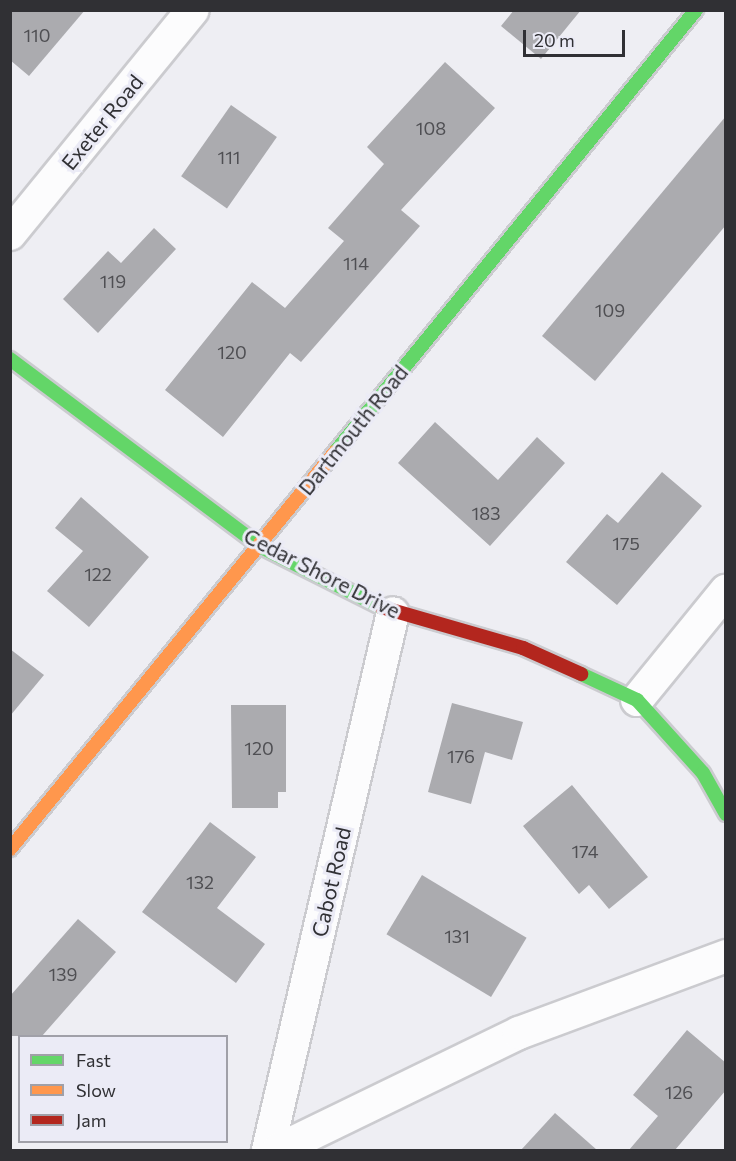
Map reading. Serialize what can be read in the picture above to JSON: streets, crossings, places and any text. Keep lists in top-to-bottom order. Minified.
{"streets":{"street":["Exeter Road","Dartmouth Road","Cedar Shore Drive","Cabot Road"]},"crossings":[["Dartmouth Road","Cedar Shore Drive"],["Cedar Shore Drive","Cabot Road"]],"house_numbers":["110","108","111","114","119","109","120","183","175","122","120","176","174","132","131","139","126"],"legend":["Fast","Slow","Jam"],"scale_bar":"20 m"}
